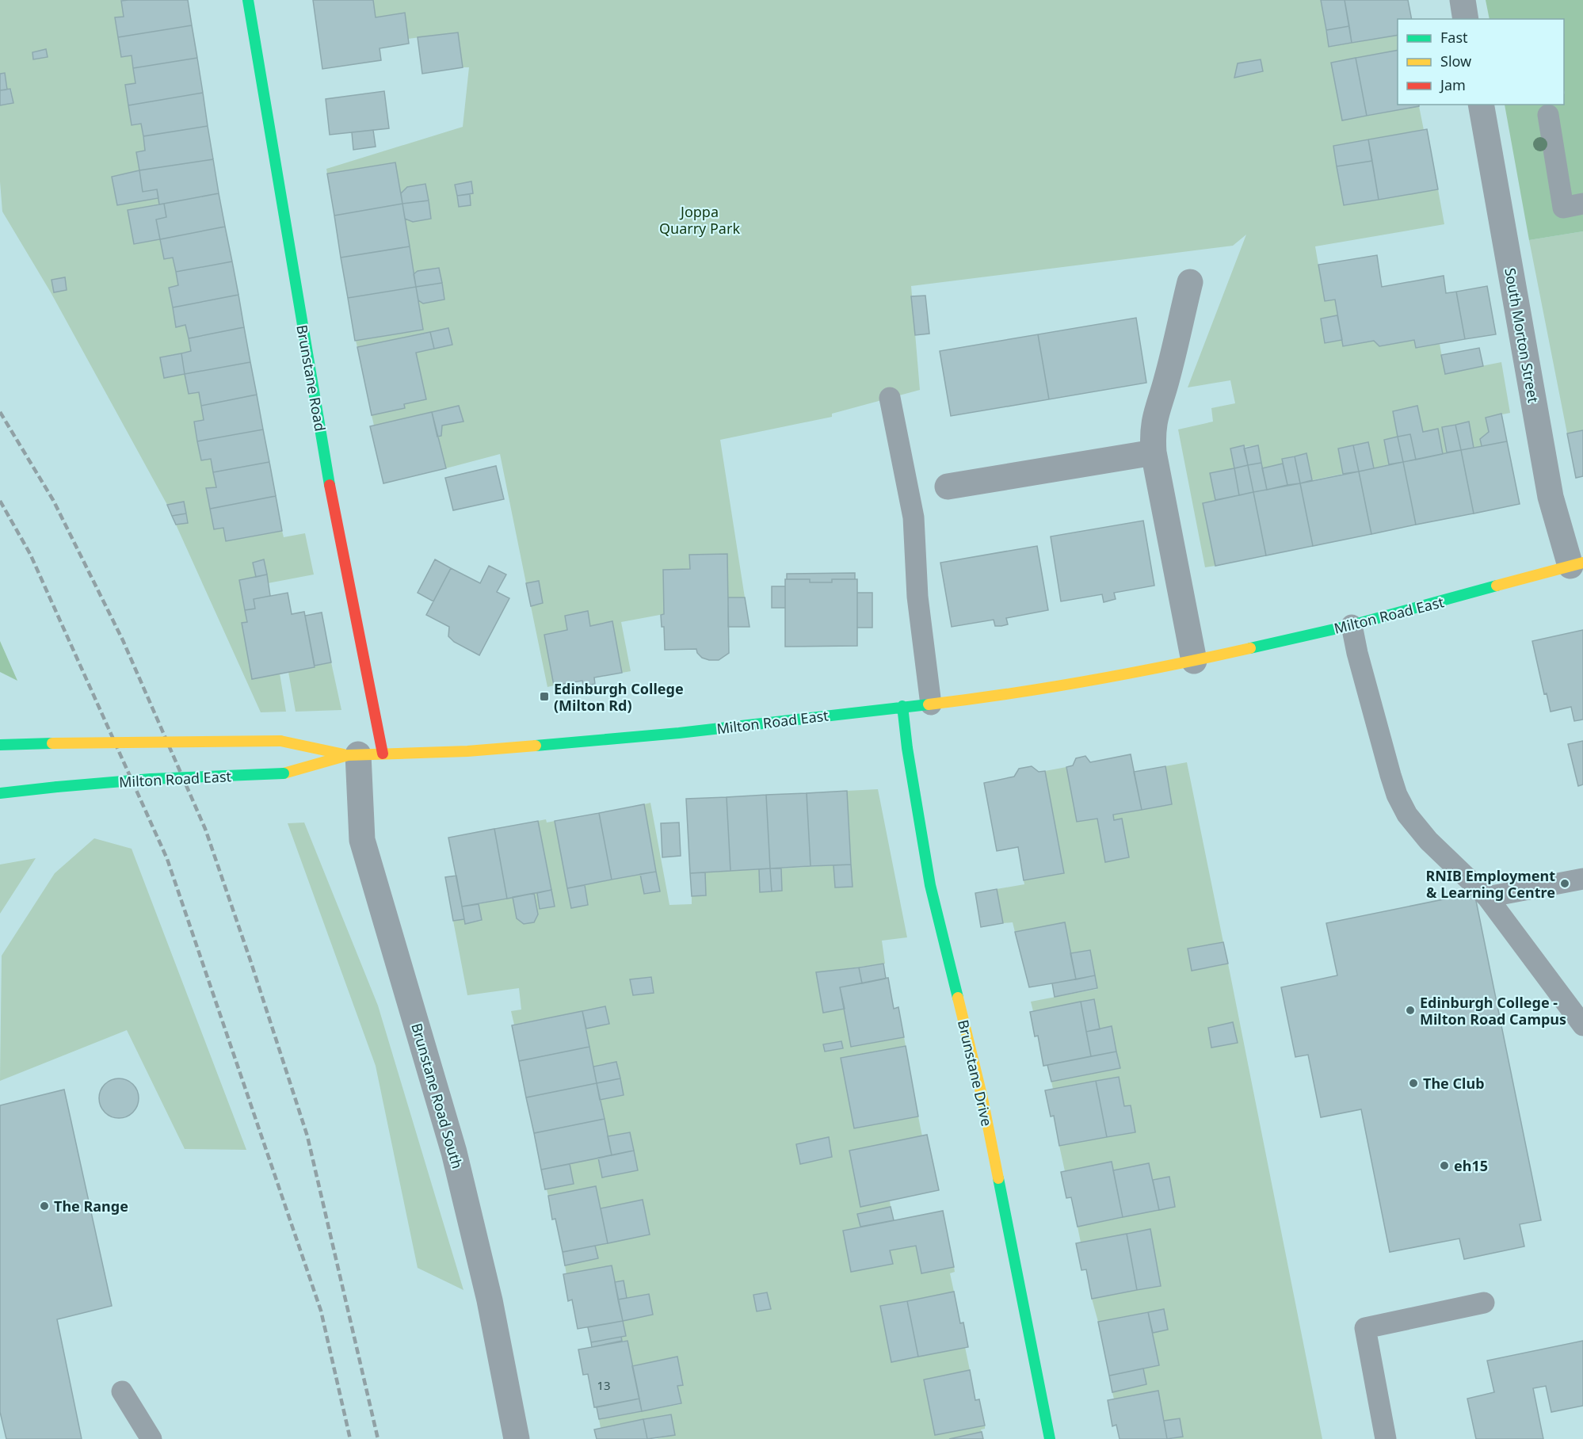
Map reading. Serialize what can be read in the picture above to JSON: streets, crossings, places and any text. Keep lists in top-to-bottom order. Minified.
{"streets":{"main road":["Brunstane Road","Milton Road East","Brunstane Drive"],"street":["South Morton Street","Brunstane Road South"]},"crossings":[["South Morton Street","Milton Road East"],["Brunstane Road","Milton Road East"],["Brunstane Road","Brunstane Road South"],["Milton Road East","Brunstane Drive"],["Milton Road East","Brunstane Road South"]],"parks":["Joppa Quarry Park"],"places":{"transit":["Edinburgh College (Milton Rd)"],"other":["RNIB Employment & Learning Centre","Edinburgh College - Milton Road Campus","The Club","eh15","The Range"]},"house_numbers":["13"],"legend":["Fast","Slow","Jam"]}
